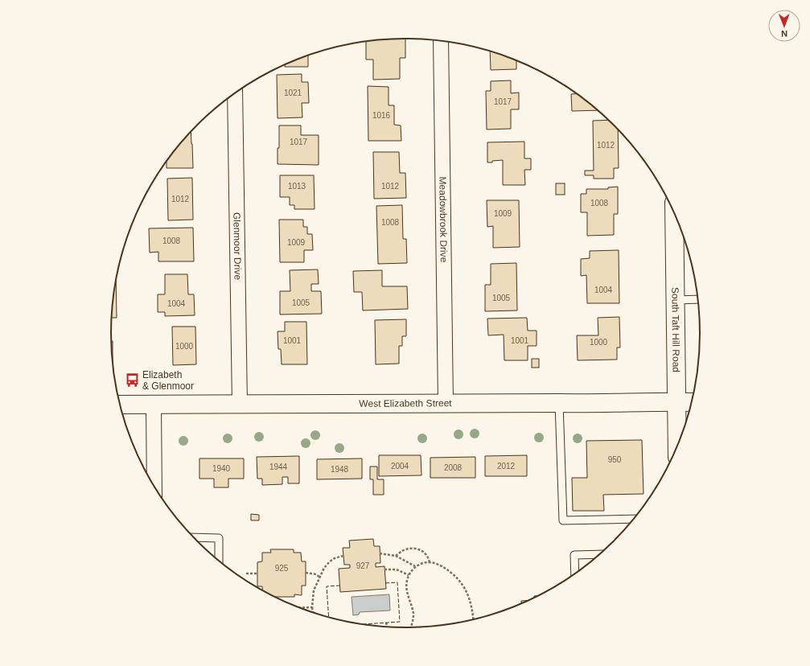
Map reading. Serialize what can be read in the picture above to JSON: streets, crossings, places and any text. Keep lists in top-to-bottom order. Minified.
{"streets":{"main road":["South Taft Hill Road","West Elizabeth Street"],"street":["Meadowbrook Drive","Glenmoor Drive"]},"crossings":[["Meadowbrook Drive","West Elizabeth Street"],["Glenmoor Drive","West Elizabeth Street"],["South Taft Hill Road","West Elizabeth Street"]],"places":{"bus stop":["Elizabeth & Glenmoor"]},"house_numbers":["1021","1017","1016","1017","1012","1013","1012","1012","1008","1009","1008","1008","1009","1004","1005","1005","1004","1001","1001","1000","1000","950","2004","2012","1944","2008","1940","1948","927","925"],"north":"bottom"}
